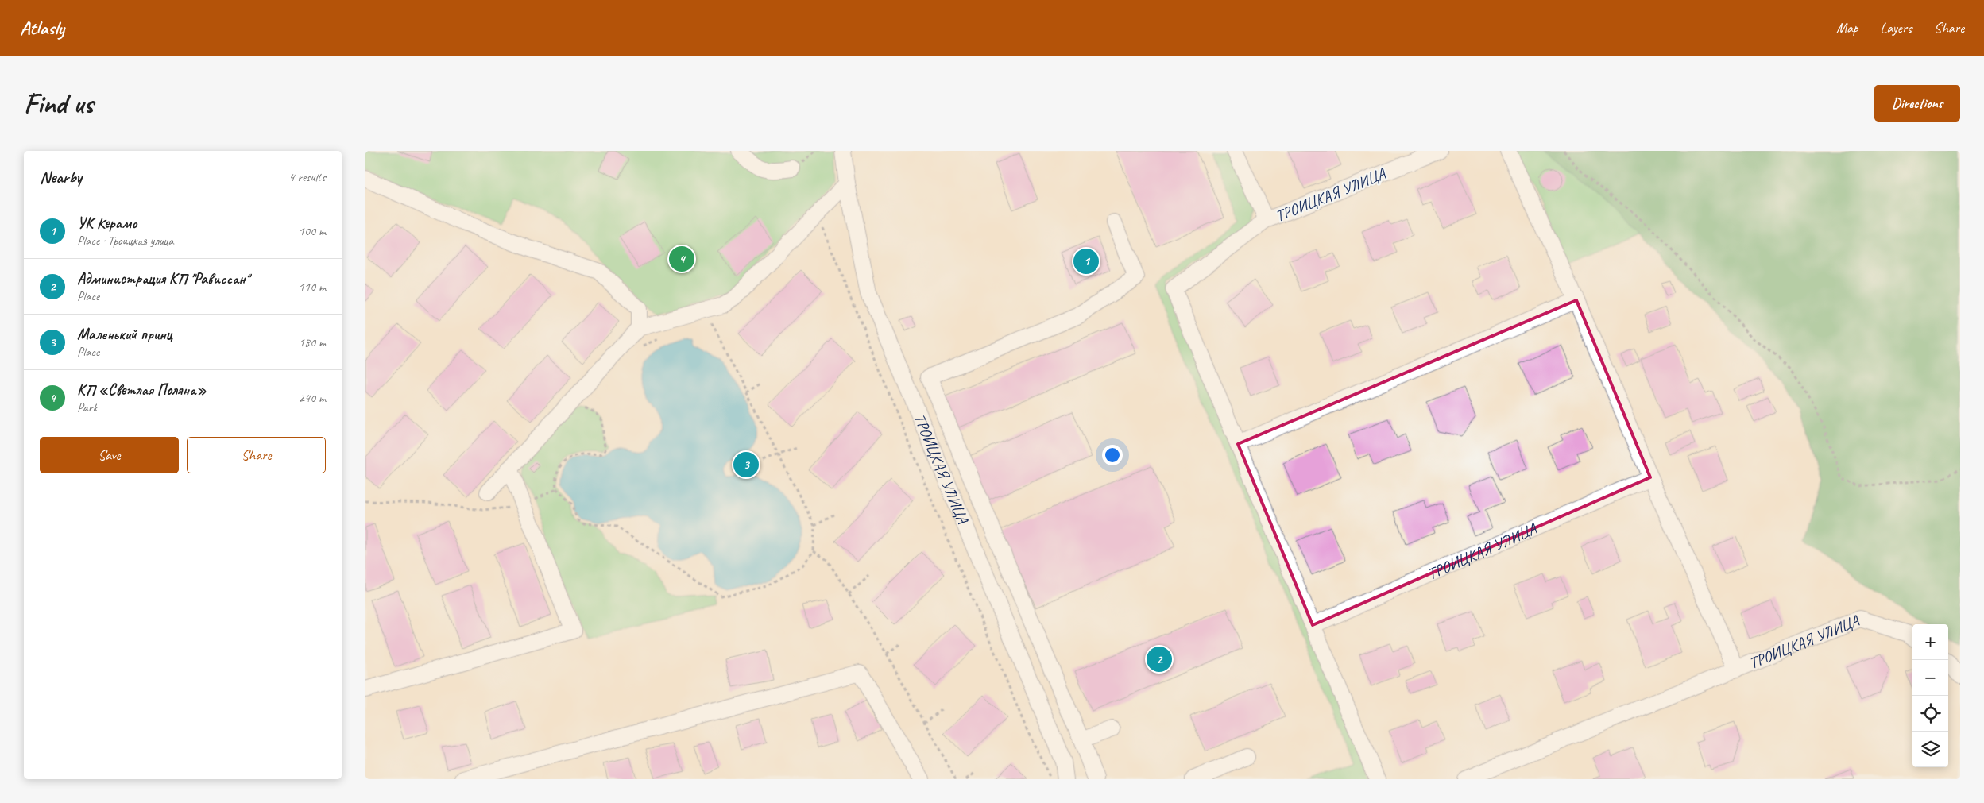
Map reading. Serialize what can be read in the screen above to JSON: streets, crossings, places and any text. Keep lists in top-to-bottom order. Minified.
{"streets":{"street":["ТРОИЦКАЯ УЛИЦА"]},"page":{"header":"Atlasly","nav":["Map","Layers","Share"],"buttons":["Directions",["Save","Share"]],"title":"Find us","heading":["Nearby","4 results"],"list":[{"mark":"1","name":"УК Керамо","note":"Place · Троицкая улица","value":"100 m"},{"mark":"2","name":"Администрация КП \"Рависсан\"","note":"Place","value":"110 m"},{"mark":"3","name":"Маленький принц","note":"Place","value":"180 m"},{"mark":"4","name":"КП «Светлая Поляна»","note":"Park","value":"240 m"}],"pins":["4","1","3","2"],"map_buttons":["+","−"]}}
